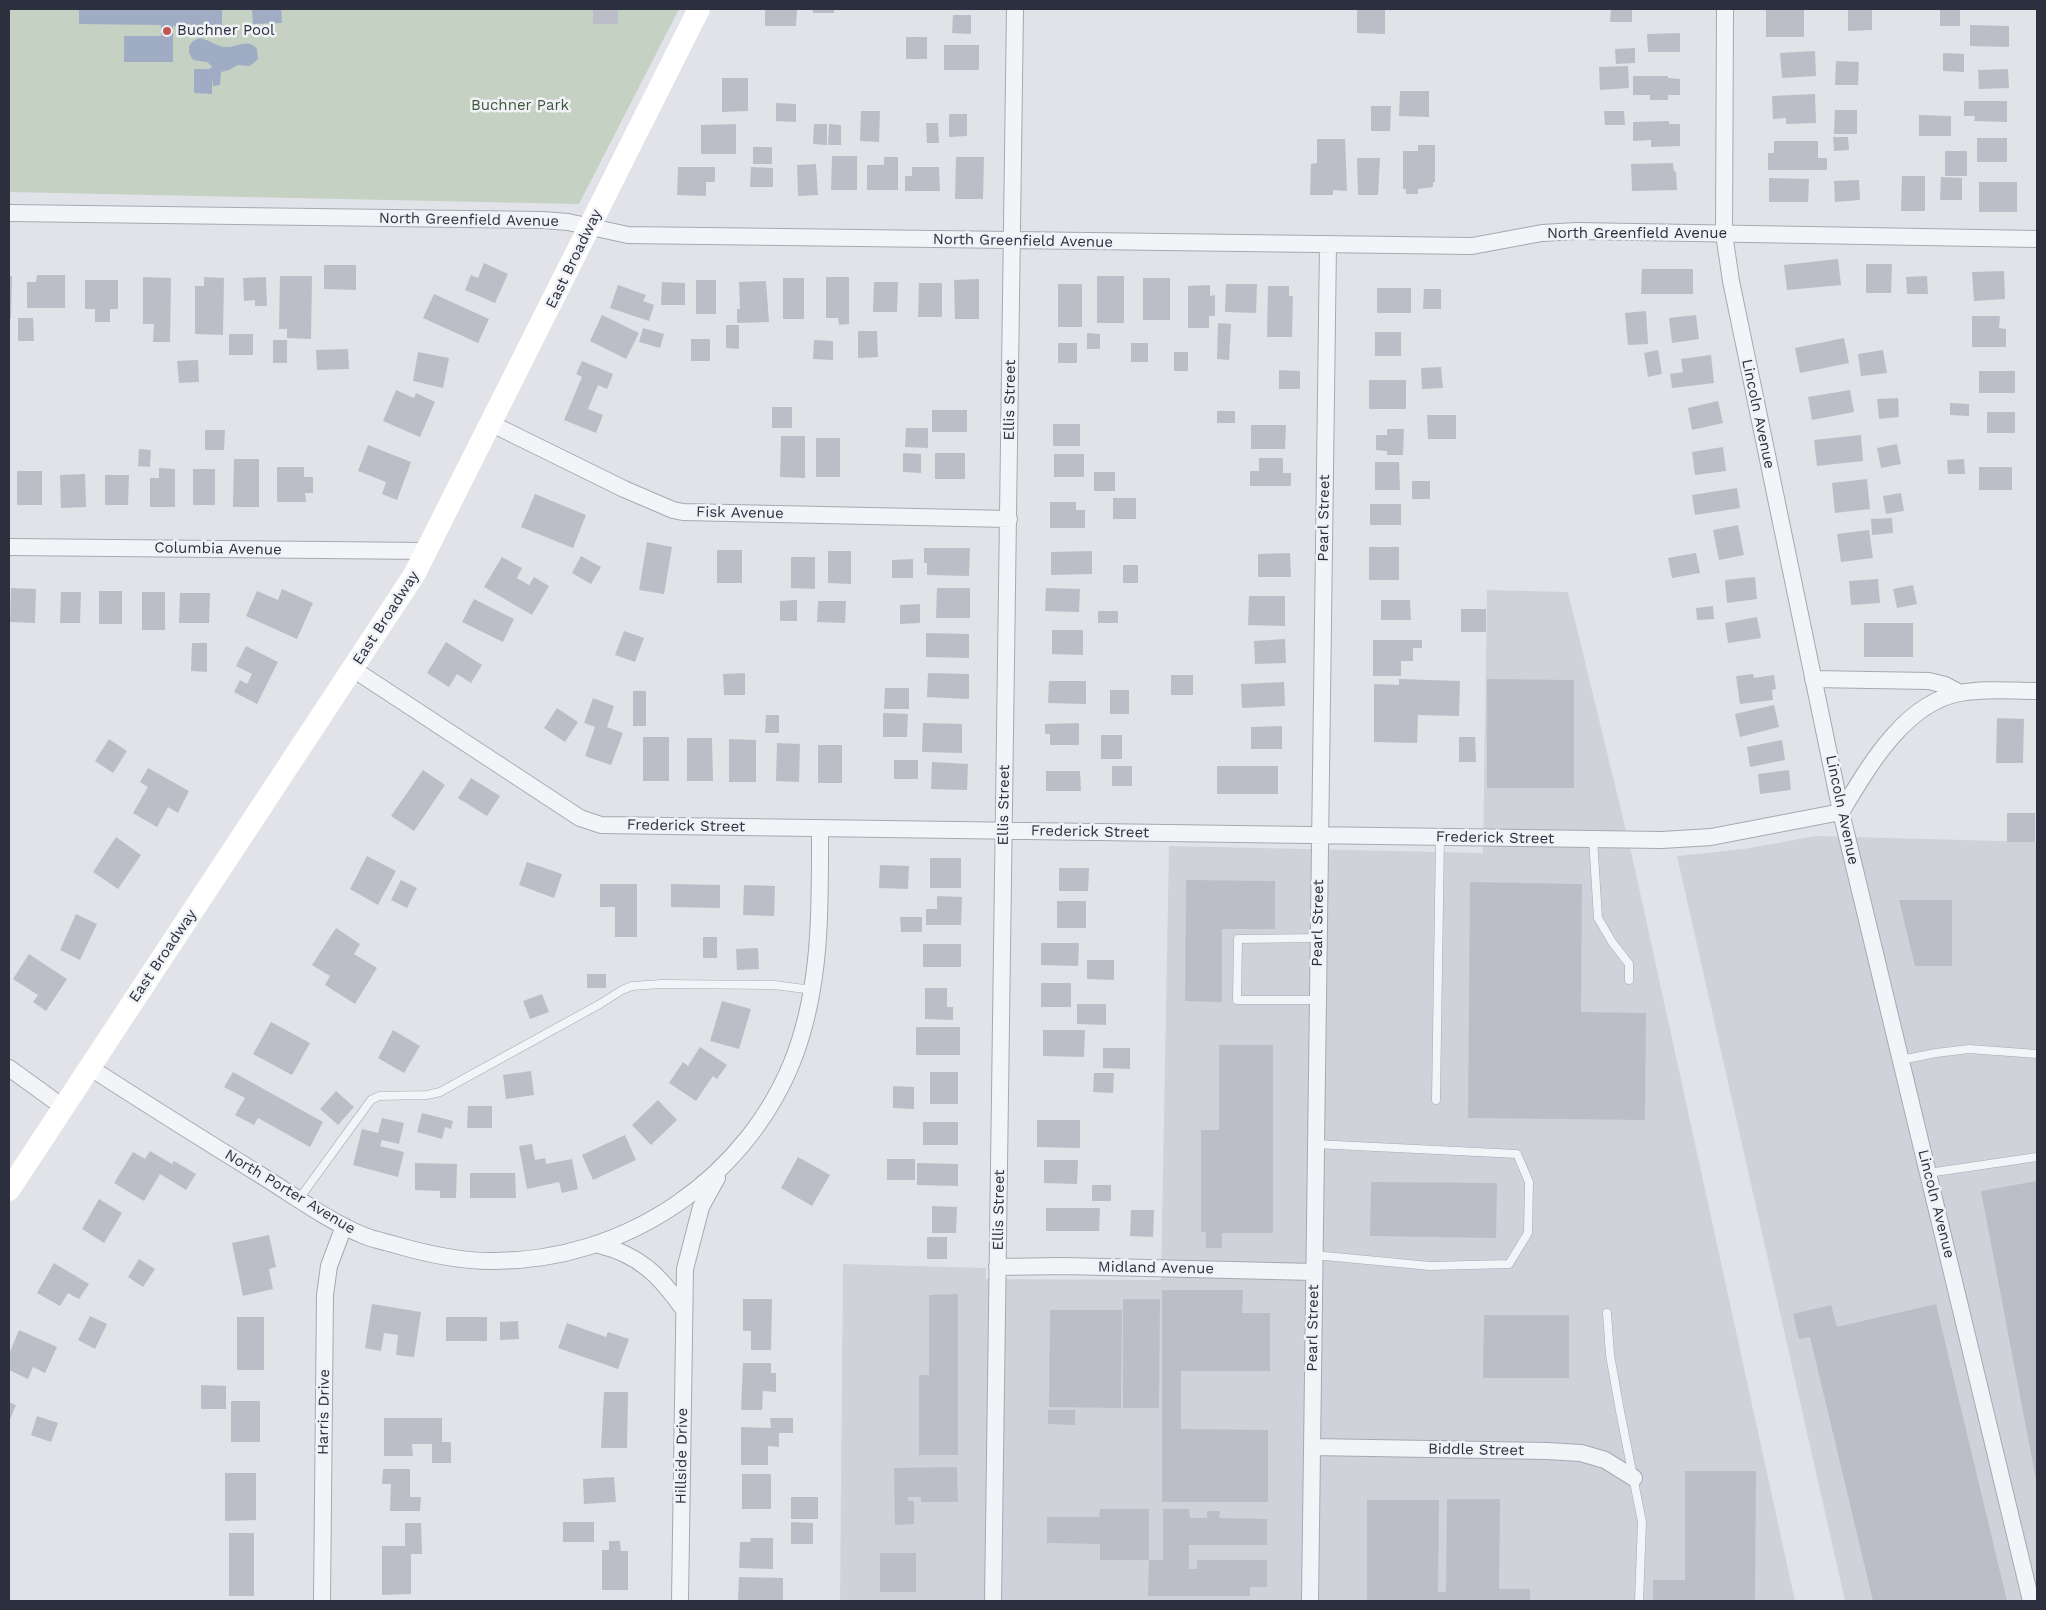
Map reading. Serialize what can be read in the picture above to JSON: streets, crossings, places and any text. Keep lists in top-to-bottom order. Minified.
{"streets":{"main road":["East Broadway"],"street":["North Greenfield Avenue","Ellis Street","Lincoln Avenue","Fisk Avenue","Pearl Street","Columbia Avenue","Frederick Street","North Porter Avenue","Midland Avenue","Harris Drive","Biddle Street","Hillside Drive"]},"crossings":[["North Greenfield Avenue","East Broadway"],["North Greenfield Avenue","Ellis Street"],["North Greenfield Avenue","Lincoln Avenue"],["North Greenfield Avenue","Pearl Street"],["East Broadway","Fisk Avenue"],["East Broadway","Columbia Avenue"],["East Broadway","Frederick Street"],["East Broadway","North Porter Avenue"],["Ellis Street","Fisk Avenue"],["Ellis Street","Frederick Street"],["Ellis Street","Midland Avenue"],["Lincoln Avenue","Frederick Street"],["Pearl Street","Frederick Street"],["Pearl Street","Midland Avenue"],["Pearl Street","Biddle Street"],["Frederick Street","North Porter Avenue"],["North Porter Avenue","Harris Drive"],["North Porter Avenue","Hillside Drive"]],"parks":["Buchner Park"],"places":["Buchner Pool"]}
